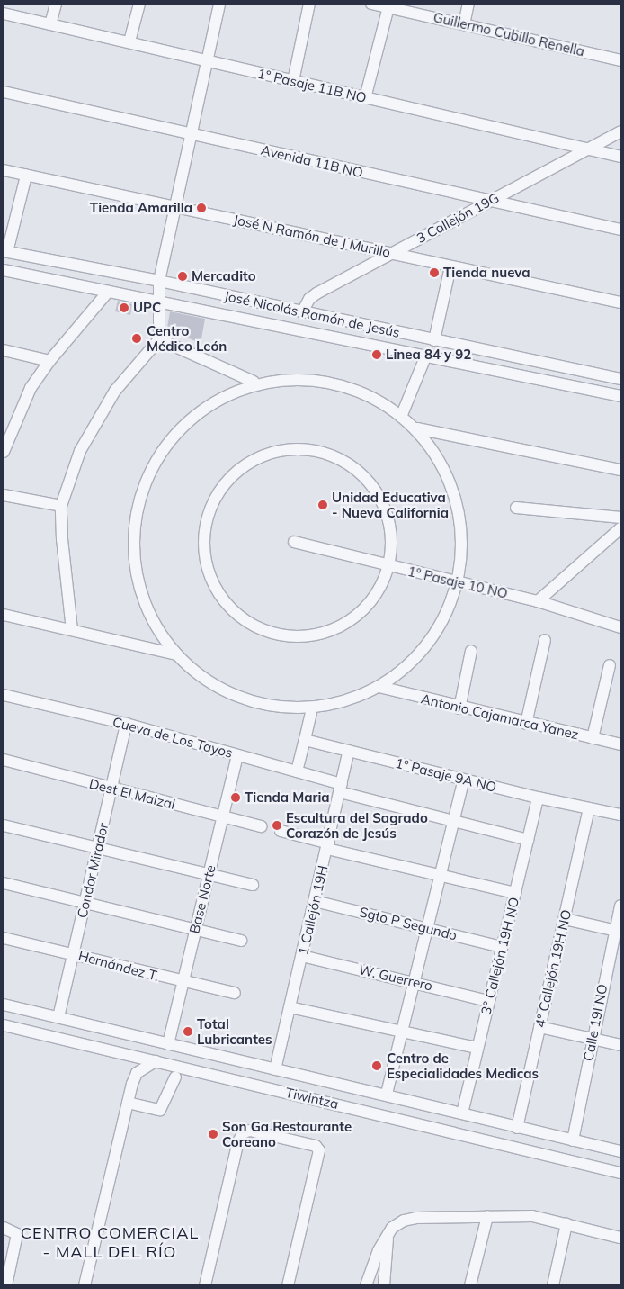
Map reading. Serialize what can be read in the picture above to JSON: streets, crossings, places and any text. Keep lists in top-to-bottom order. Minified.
{"streets":{"street":["Guillermo Cubillo Renella","1° Pasaje 11B NO","Avenida 11B NO","3 Callejón 19G","José N Ramón de J Murillo","José Nicolás Ramón de Jesús","1° Pasaje 10 NO","Antonio Cajamarca Yanez","Cueva de Los Tayos","1º Pasaje 9A NO","Dest El Maizal","Condor Mirador","Base Norte","1 Callejón 19H","Sgto P Segundo","3° Callejón 19H NO","Hernández T.","4° Callejón 19H NO","W. Guerrero","Calle 19I NO","Tiwintza"]},"crossings":[["1° Pasaje 11B NO","3 Callejón 19G"],["Avenida 11B NO","3 Callejón 19G"],["3 Callejón 19G","José N Ramón de J Murillo"],["3 Callejón 19G","José Nicolás Ramón de Jesús"],["Cueva de Los Tayos","Condor Mirador"],["Cueva de Los Tayos","Base Norte"],["Cueva de Los Tayos","1 Callejón 19H"],["Cueva de Los Tayos","3° Callejón 19H NO"],["1º Pasaje 9A NO","1 Callejón 19H"],["1º Pasaje 9A NO","3° Callejón 19H NO"],["1º Pasaje 9A NO","4° Callejón 19H NO"],["Dest El Maizal","Condor Mirador"],["Dest El Maizal","Base Norte"],["Condor Mirador","Hernández T."],["Condor Mirador","Tiwintza"],["Base Norte","Hernández T."],["Base Norte","Tiwintza"],["1 Callejón 19H","Sgto P Segundo"],["1 Callejón 19H","W. Guerrero"],["1 Callejón 19H","Tiwintza"],["Sgto P Segundo","3° Callejón 19H NO"],["3° Callejón 19H NO","W. Guerrero"],["3° Callejón 19H NO","Tiwintza"],["4° Callejón 19H NO","Tiwintza"],["Calle 19I NO","Tiwintza"]],"districts":["CENTRO COMERCIAL - MALL DEL RÍO"],"places":["Tienda Amarilla","Tienda nueva","Mercadito","UPC","Centro Médico León","Linea 84 y 92","Unidad Educativa - Nueva California","Tienda Maria","Escultura del Sagrado Corazón de Jesús","Total Lubricantes","Centro de Especialidades Medicas","Son Ga Restaurante Coreano"]}
